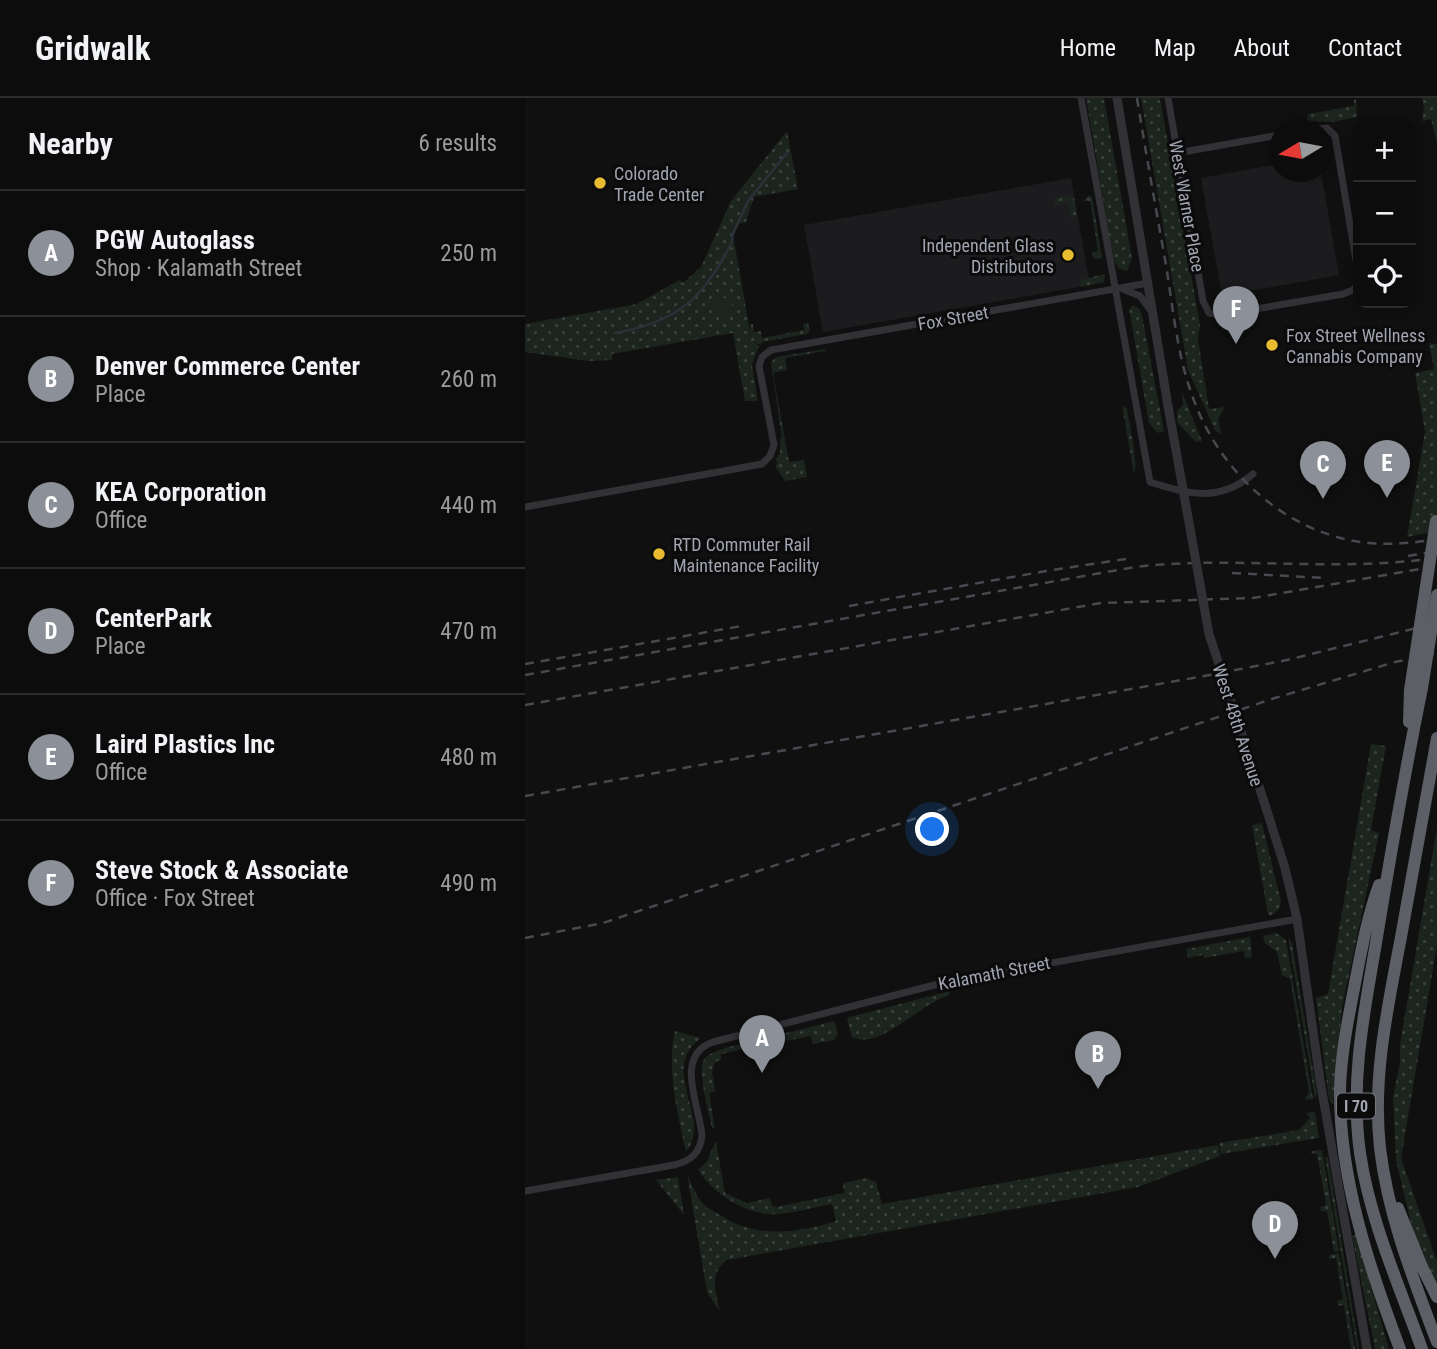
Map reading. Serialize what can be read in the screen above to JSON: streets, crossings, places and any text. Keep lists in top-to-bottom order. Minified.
{"streets":{"highway":["I 70"],"street":["West Warner Place","Fox Street","West 48th Avenue","Kalamath Street"]},"crossings":[["Fox Street","West 48th Avenue"],["West 48th Avenue","Kalamath Street"]],"places":["Colorado Trade Center","Independent Glass Distributors","Fox Street Wellness Cannabis Company","RTD Commuter Rail Maintenance Facility"],"north":"left","page":{"header":"Gridwalk","nav":["Home","Map","About","Contact"],"heading":["Nearby","6 results"],"map_buttons":["+","−"],"list":[{"mark":"A","name":"PGW Autoglass","note":"Shop · Kalamath Street","value":"250 m"},{"mark":"B","name":"Denver Commerce Center","note":"Place","value":"260 m"},{"mark":"C","name":"KEA Corporation","note":"Office","value":"440 m"},{"mark":"D","name":"CenterPark","note":"Place","value":"470 m"},{"mark":"E","name":"Laird Plastics Inc","note":"Office","value":"480 m"},{"mark":"F","name":"Steve Stock & Associate","note":"Office · Fox Street","value":"490 m"}],"pins":["F","E","C","A","B","D"]}}
